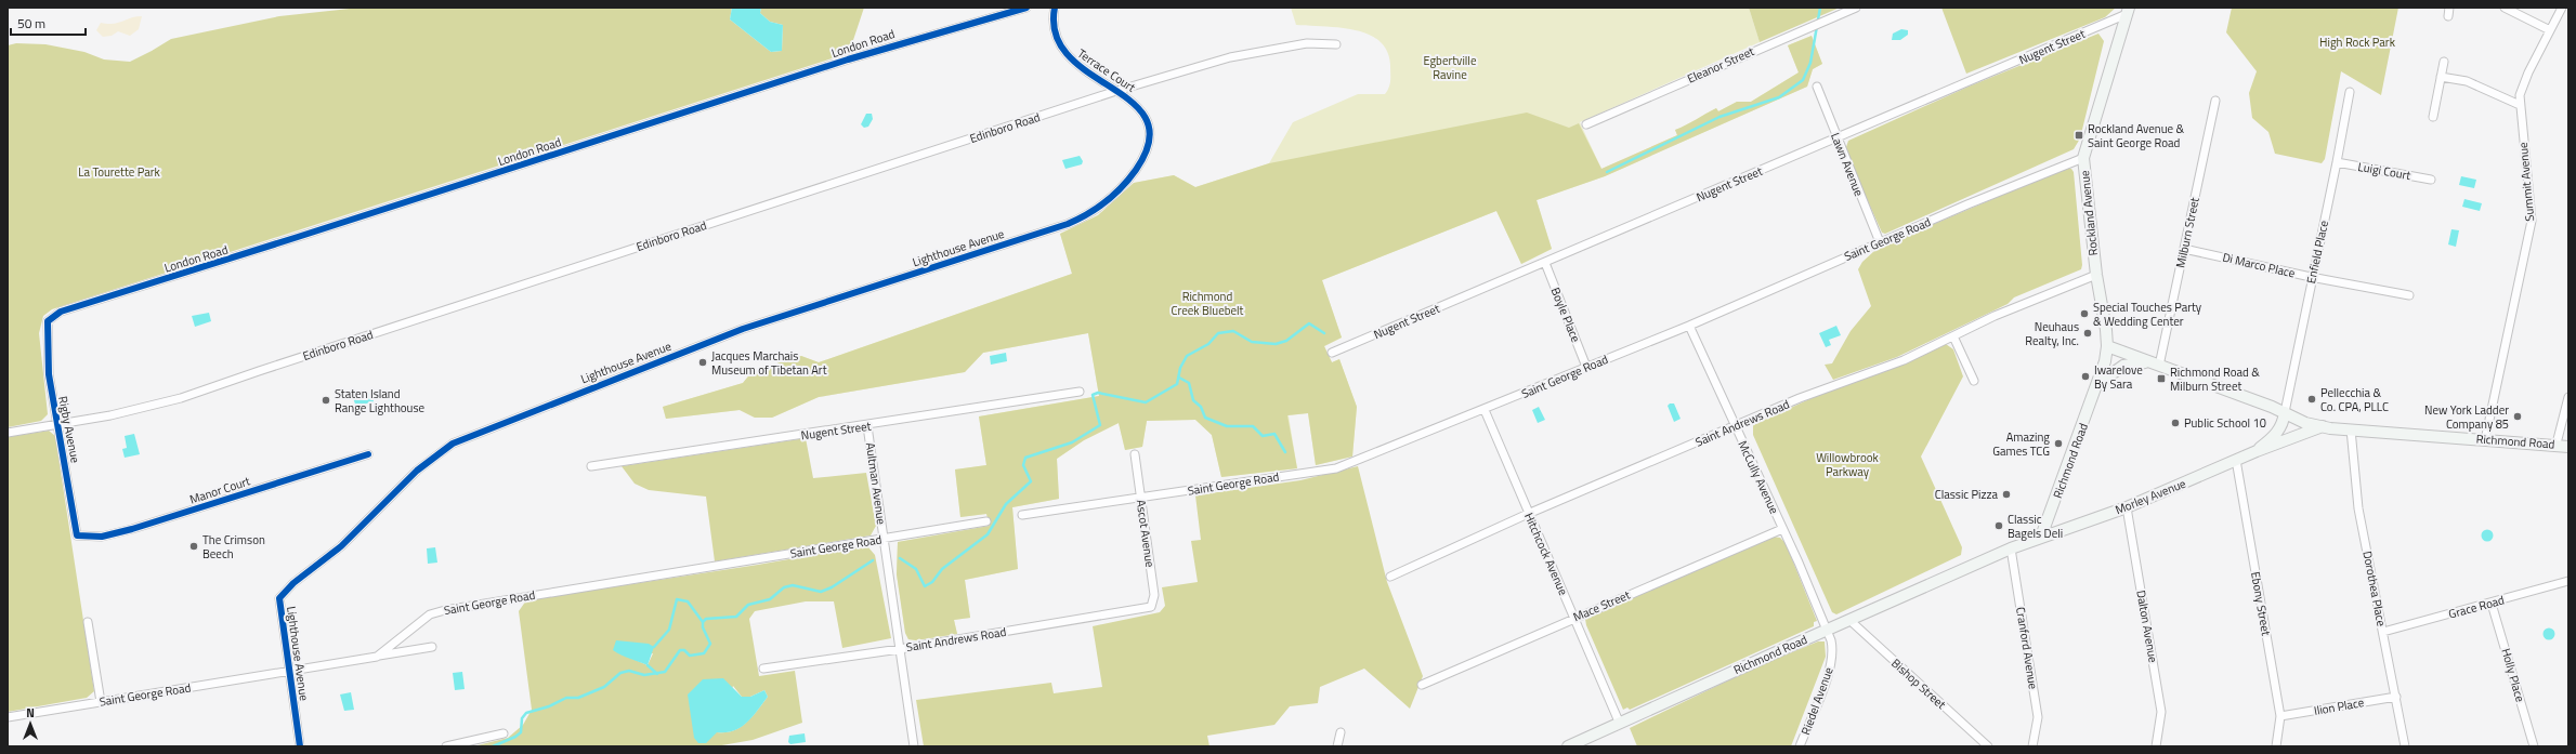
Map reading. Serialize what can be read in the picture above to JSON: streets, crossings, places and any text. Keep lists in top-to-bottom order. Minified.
{"streets":{"street":["London Road","Nugent Street","Eleanor Street","Terrace Court","Edinboro Road","Lawn Avenue","Luigi Court","Summit Avenue","Rockland Avenue","Milburn Street","Saint George Road","Lighthouse Avenue","Enfield Place","Di Marco Place","Boyle Place","Saint Andrews Road","Rigby Avenue","Richmond Road","McCully Avenue","Aultman Avenue","Manor Court","Morley Avenue","Ascot Avenue","Hitchcock Avenue","Dorothea Place","Ebony Street","Mace Street","Grace Road","Dalton Avenue","Cranford Avenue","Holly Place","Bishop Street","Riedel Avenue","Ilion Place"]},"crossings":[["London Road","Rigby Avenue"],["Nugent Street","Lawn Avenue"],["Nugent Street","Rockland Avenue"],["Nugent Street","Boyle Place"],["Nugent Street","Aultman Avenue"],["Terrace Court","Edinboro Road"],["Terrace Court","Lighthouse Avenue"],["Edinboro Road","Rigby Avenue"],["Lawn Avenue","Saint George Road"],["Luigi Court","Enfield Place"],["Summit Avenue","Richmond Road"],["Rockland Avenue","Saint George Road"],["Rockland Avenue","Saint Andrews Road"],["Rockland Avenue","Richmond Road"],["Milburn Street","Di Marco Place"],["Milburn Street","Richmond Road"],["Saint George Road","Lighthouse Avenue"],["Saint George Road","Boyle Place"],["Saint George Road","McCully Avenue"],["Saint George Road","Aultman Avenue"],["Saint George Road","Ascot Avenue"],["Saint George Road","Hitchcock Avenue"],["Enfield Place","Di Marco Place"],["Enfield Place","Richmond Road"],["Enfield Place","Morley Avenue"],["Saint Andrews Road","McCully Avenue"],["Saint Andrews Road","Aultman Avenue"],["Saint Andrews Road","Ascot Avenue"],["Saint Andrews Road","Hitchcock Avenue"],["Rigby Avenue","Manor Court"],["Richmond Road","McCully Avenue"],["Richmond Road","Morley Avenue"],["Richmond Road","Hitchcock Avenue"],["Richmond Road","Dorothea Place"],["Richmond Road","Cranford Avenue"],["Richmond Road","Bishop Street"],["Richmond Road","Riedel Avenue"],["McCully Avenue","Mace Street"],["McCully Avenue","Riedel Avenue"],["Morley Avenue","Ebony Street"],["Morley Avenue","Dalton Avenue"],["Hitchcock Avenue","Mace Street"],["Dorothea Place","Grace Road"],["Dorothea Place","Ilion Place"],["Ebony Street","Ilion Place"],["Grace Road","Holly Place"]],"parks":["High Rock Park","Egbertville Ravine","La Tourette Park","Richmond Creek Bluebelt","Willowbrook Parkway"],"places":{"transit":["Rockland Avenue & Saint George Road","Richmond Road & Milburn Street"],"other":["Special Touches Party & Wedding Center","Neuhaus Realty, Inc.","Jacques Marchais Museum of Tibetan Art","Iwarelove By Sara","Pellecchia & Co. CPA, PLLC","Staten Island Range Lighthouse","New York Ladder Company 85","Public School 10","Amazing Games TCG","Classic Pizza","Classic Bagels Deli","The Crimson Beech"]},"scale_bar":"50 m","north":"top"}
